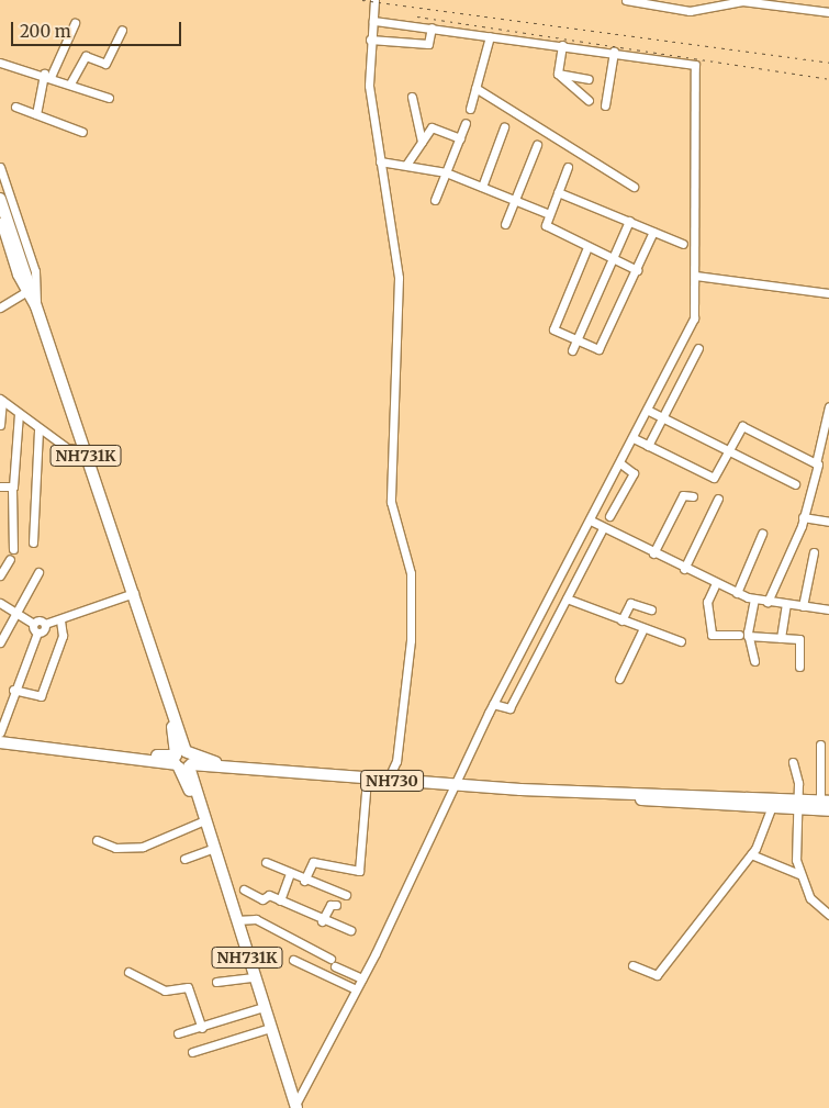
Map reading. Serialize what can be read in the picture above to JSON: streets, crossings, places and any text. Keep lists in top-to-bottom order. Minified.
{"streets":{"highway":["NH731K","NH730"]},"crossings":[["NH731K","NH730"]],"scale_bar":"200 m"}
